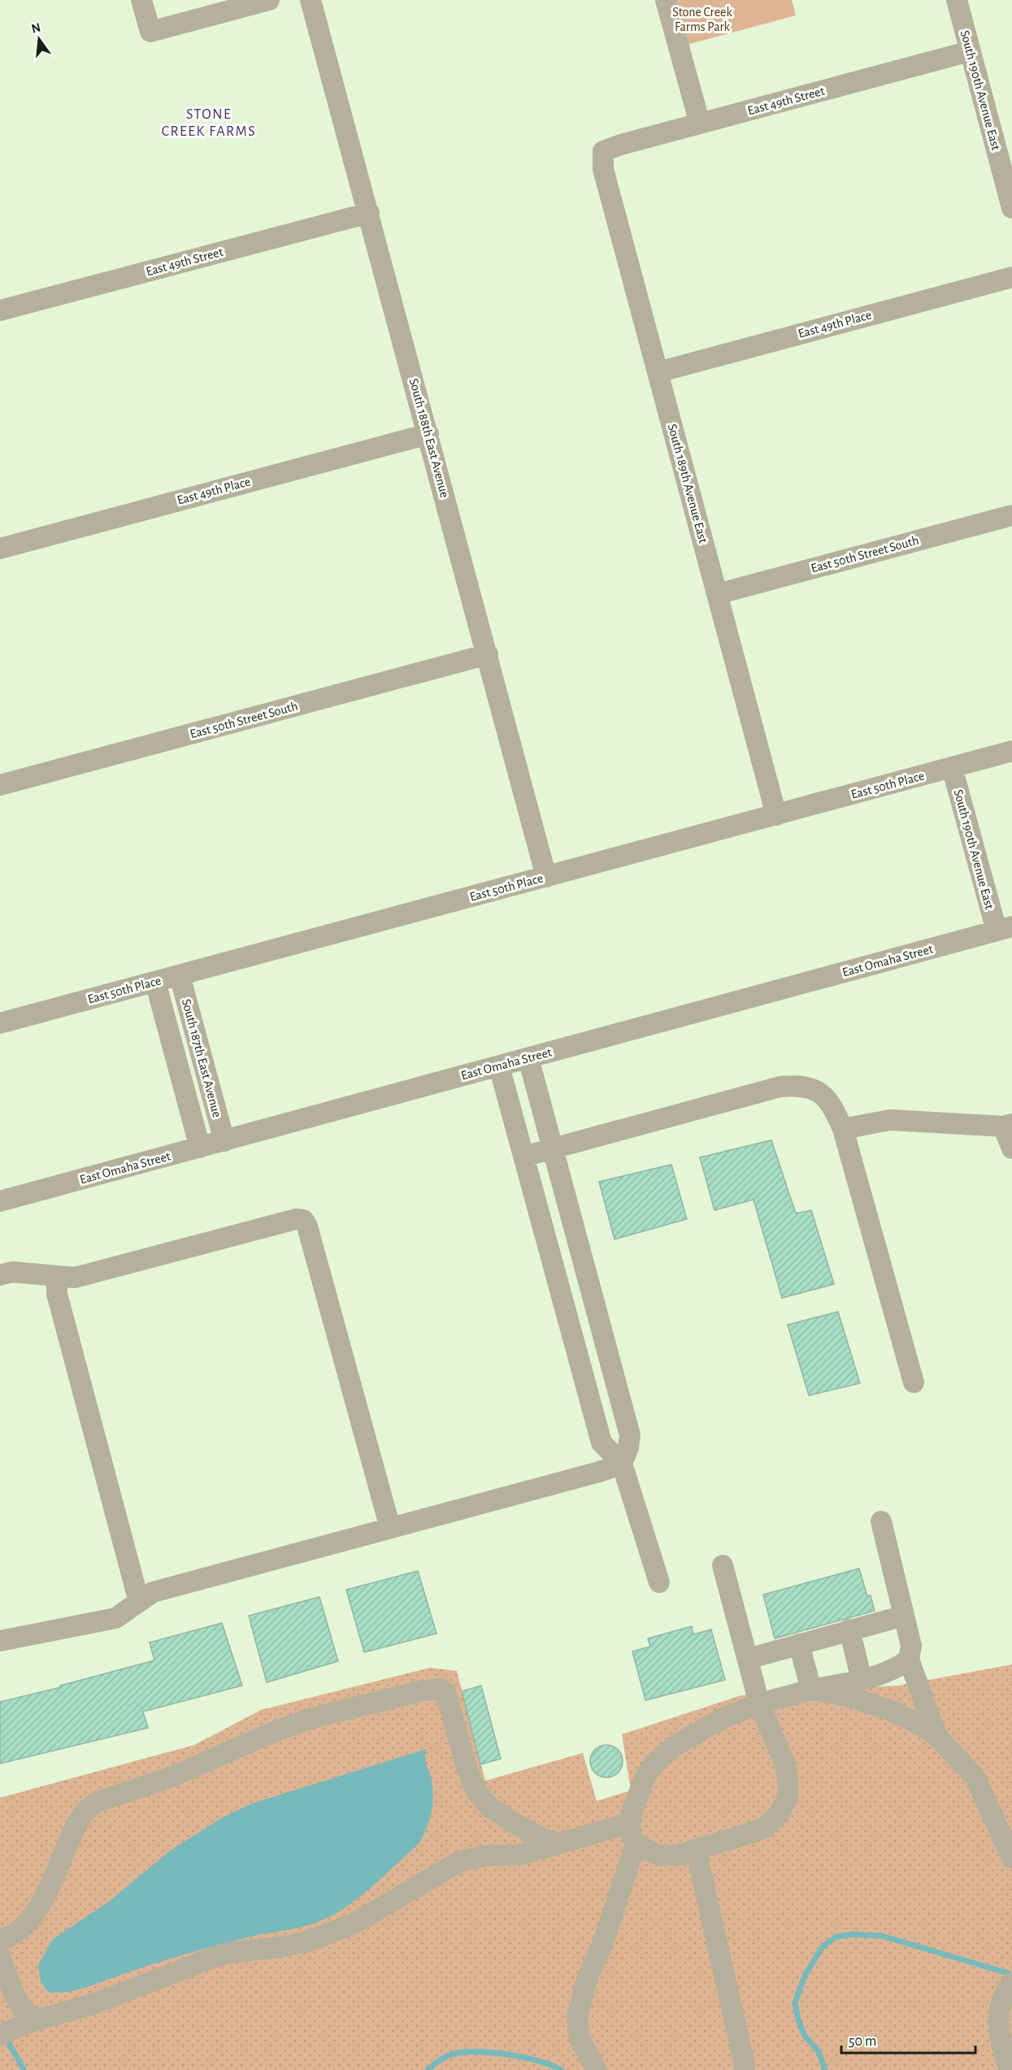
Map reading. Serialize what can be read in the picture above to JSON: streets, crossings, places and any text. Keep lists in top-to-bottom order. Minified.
{"streets":{"street":["South 190th Avenue East","East 49th Street","East 49th Place","South 188th East Avenue","South 189th Avenue East","East 50th Street South","East 50th Place","East Omaha Street","South 187th East Avenue"]},"crossings":[["South 190th Avenue East","East 49th Street"],["South 190th Avenue East","East 50th Place"],["South 190th Avenue East","East Omaha Street"],["East 49th Street","South 188th East Avenue"],["East 49th Street","South 189th Avenue East"],["East 49th Place","South 188th East Avenue"],["East 49th Place","South 189th Avenue East"],["South 188th East Avenue","East 50th Street South"],["South 188th East Avenue","East 50th Place"],["South 189th Avenue East","East 50th Street South"],["South 189th Avenue East","East 50th Place"],["East 50th Place","South 187th East Avenue"],["East Omaha Street","South 187th East Avenue"]],"districts":["STONE CREEK FARMS"],"parks":["Stone Creek Farms Park"],"scale_bar":"50 m","north":"top"}
